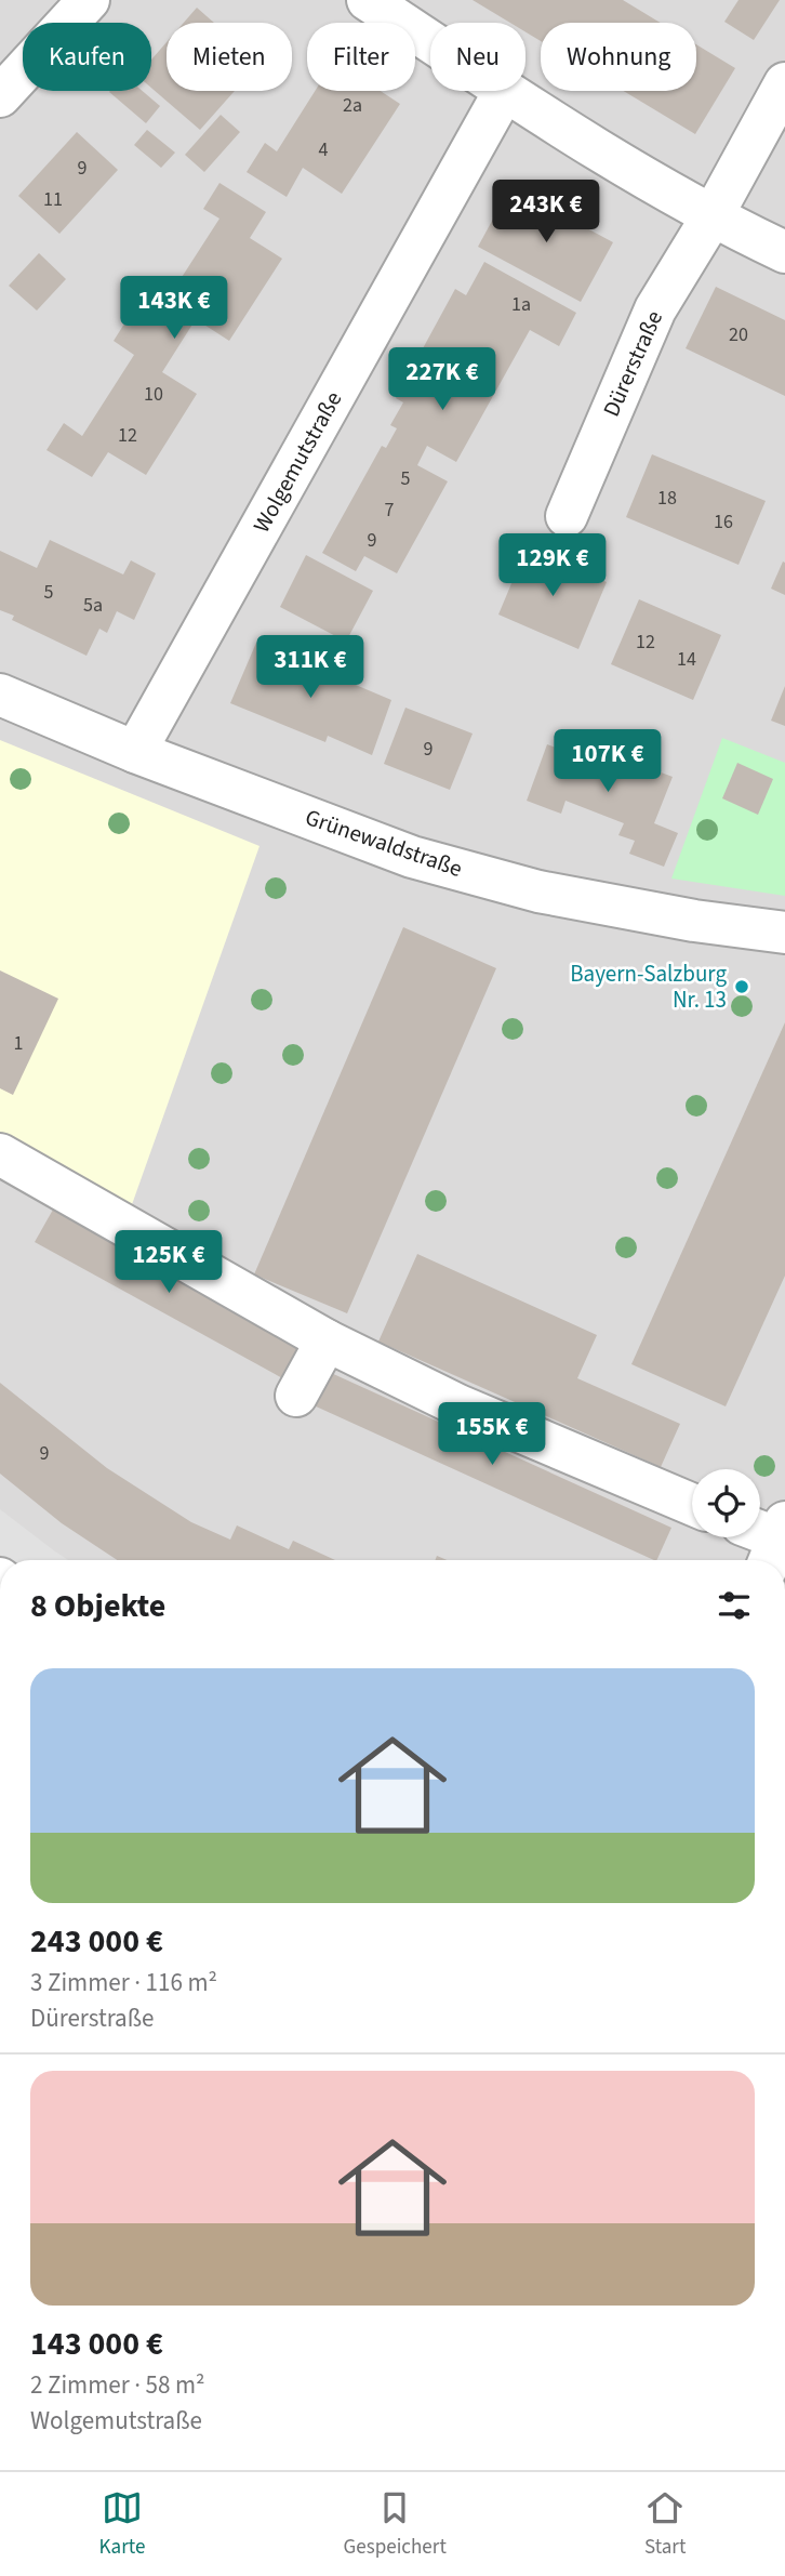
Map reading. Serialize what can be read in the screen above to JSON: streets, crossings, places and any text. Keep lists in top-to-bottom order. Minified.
{"streets":{"street":["Dürerstraße","Wolgemutstraße","Grünewaldstraße"]},"crossings":[["Wolgemutstraße","Grünewaldstraße"]],"places":["Bayern-Salzburg Nr. 13"],"house_numbers":["2a","4","9","11","1a","20","10","12","5","18","7","16","9","5","5a","12","14","9","1","9"],"page":{"chip":["Kaufen","Mieten","Filter","Neu","Wohnung"],"price":["243K €","143K €","227K €","129K €","311K €","107K €","125K €","155K €"],"heading":"8 Objekte","list":[{"name":"243 000 €","note":"3 Zimmer · 116 m² · Dürerstraße"},{"name":"143 000 €","note":"2 Zimmer · 58 m² · Wolgemutstraße"}],"tabs":["Karte","Gespeichert","Start"]}}
